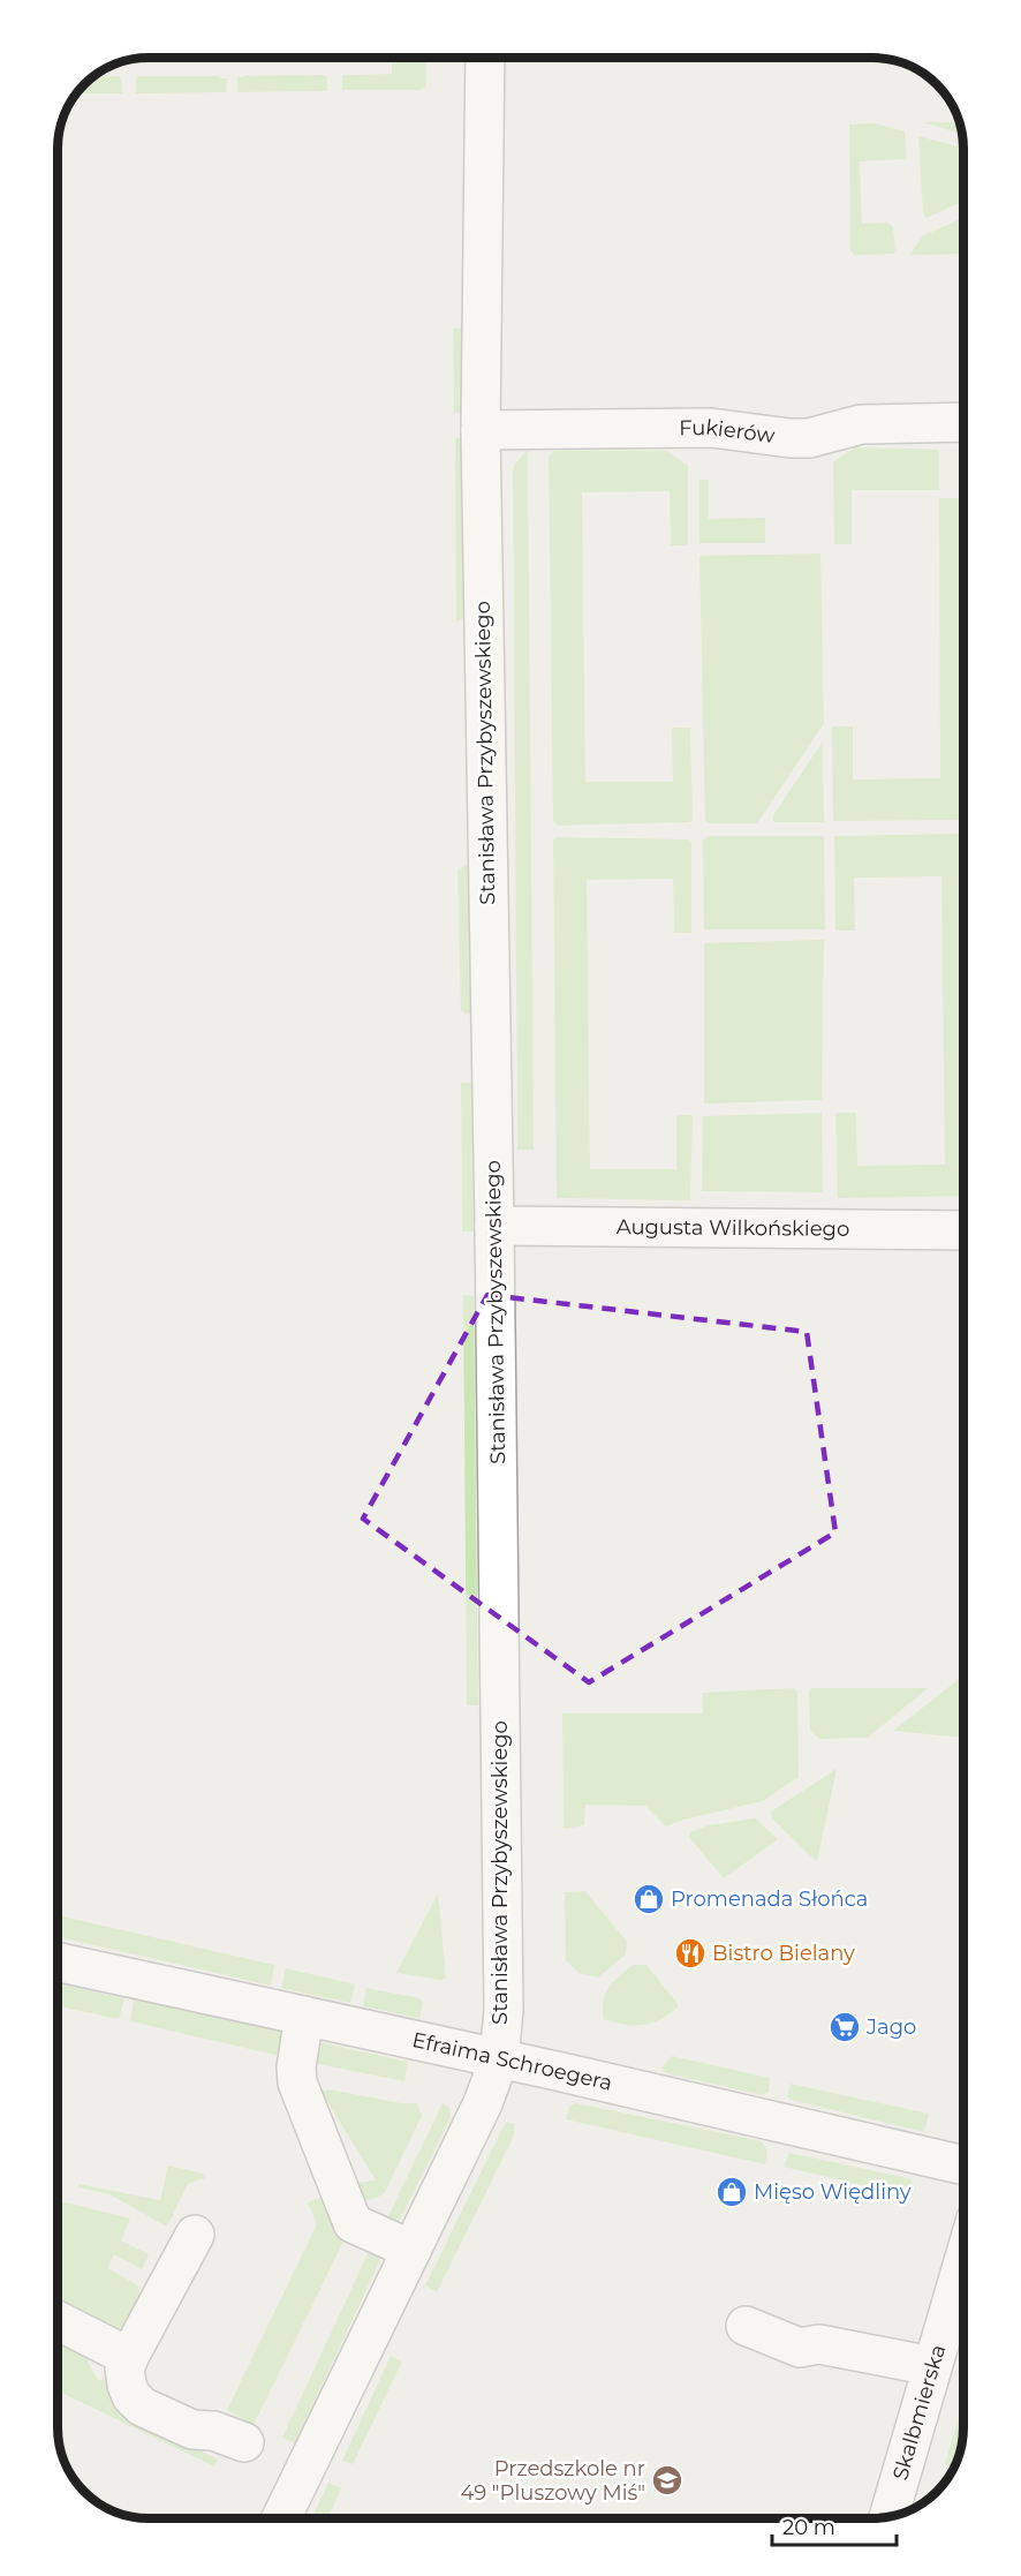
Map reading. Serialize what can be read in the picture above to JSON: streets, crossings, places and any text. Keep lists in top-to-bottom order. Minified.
{"streets":{"street":["Fukierów","Stanisława Przybyszewskiego","Augusta Wilkońskiego","Efraima Schroegera","Skalbmierska"]},"crossings":[["Fukierów","Stanisława Przybyszewskiego"],["Stanisława Przybyszewskiego","Augusta Wilkońskiego"],["Stanisława Przybyszewskiego","Efraima Schroegera"]],"places":{"shop":["Promenada Słońca","Mięso Więdliny"],"restaurant":["Bistro Bielany"],"supermarket":["Jago"],"school or university":["Przedszkole nr 49 \"Pluszowy Miś\""]},"scale_bar":"20 m"}
